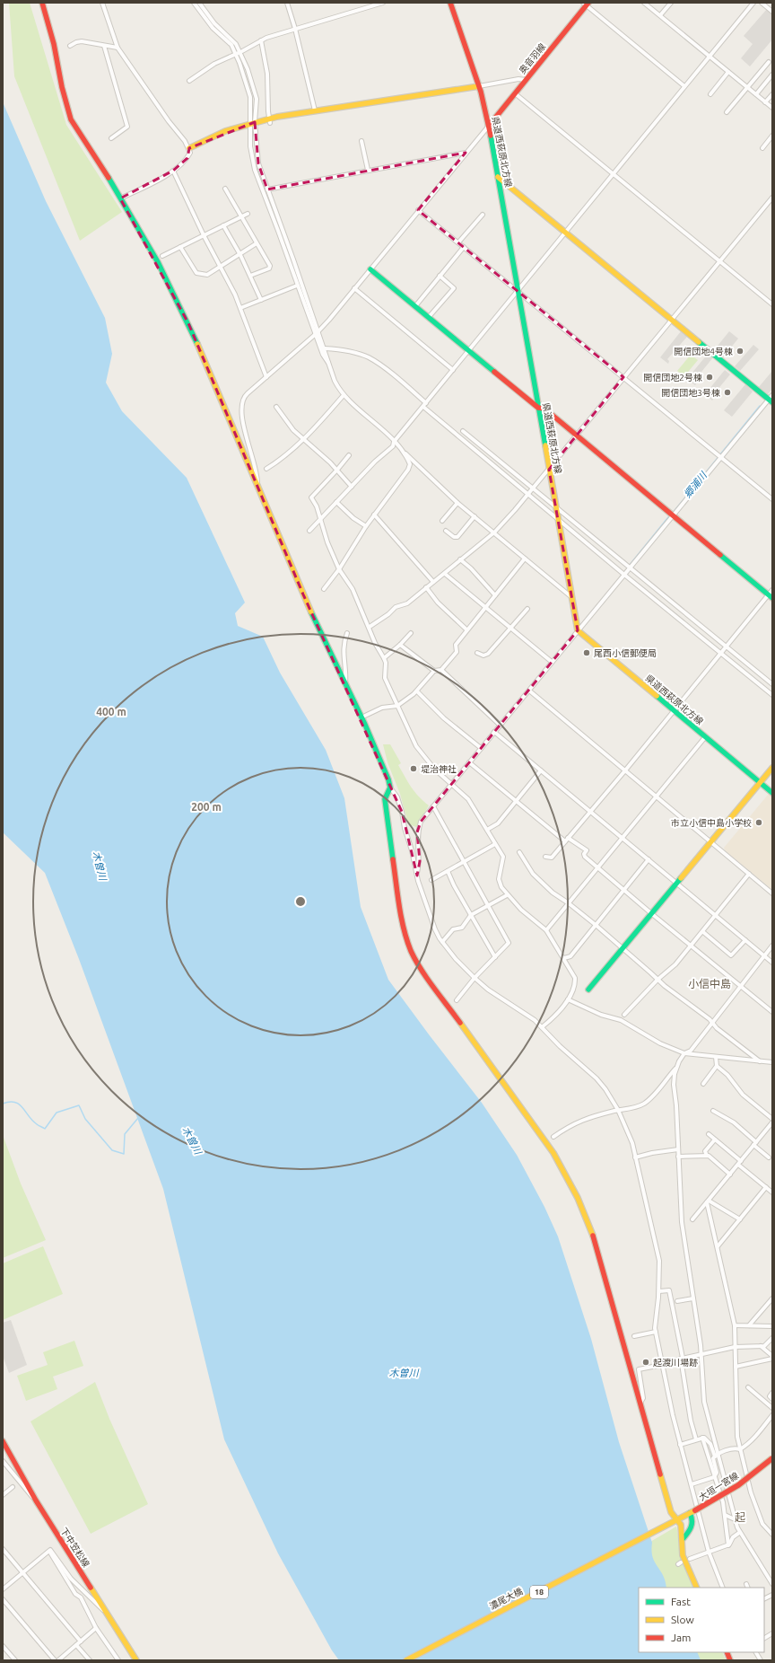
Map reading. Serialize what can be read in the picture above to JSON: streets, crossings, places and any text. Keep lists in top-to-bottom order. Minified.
{"streets":{"street":["奥音羽線","県道西萩原北方線","大垣一宮線","下中笠松線","18","濃尾大橋"]},"crossings":[["奥音羽線","県道西萩原北方線"],["大垣一宮線","濃尾大橋"]],"districts":["小信中島","起"],"water":["郷浦川","木曽川"],"places":["開信団地4号棟","開信団地2号棟","開信団地3号棟","尾西小信郵便局","堤治神社","市立小信中島小学校","起渡川場跡"],"legend":["Fast","Slow","Jam"],"rings":["400 m","200 m"]}
